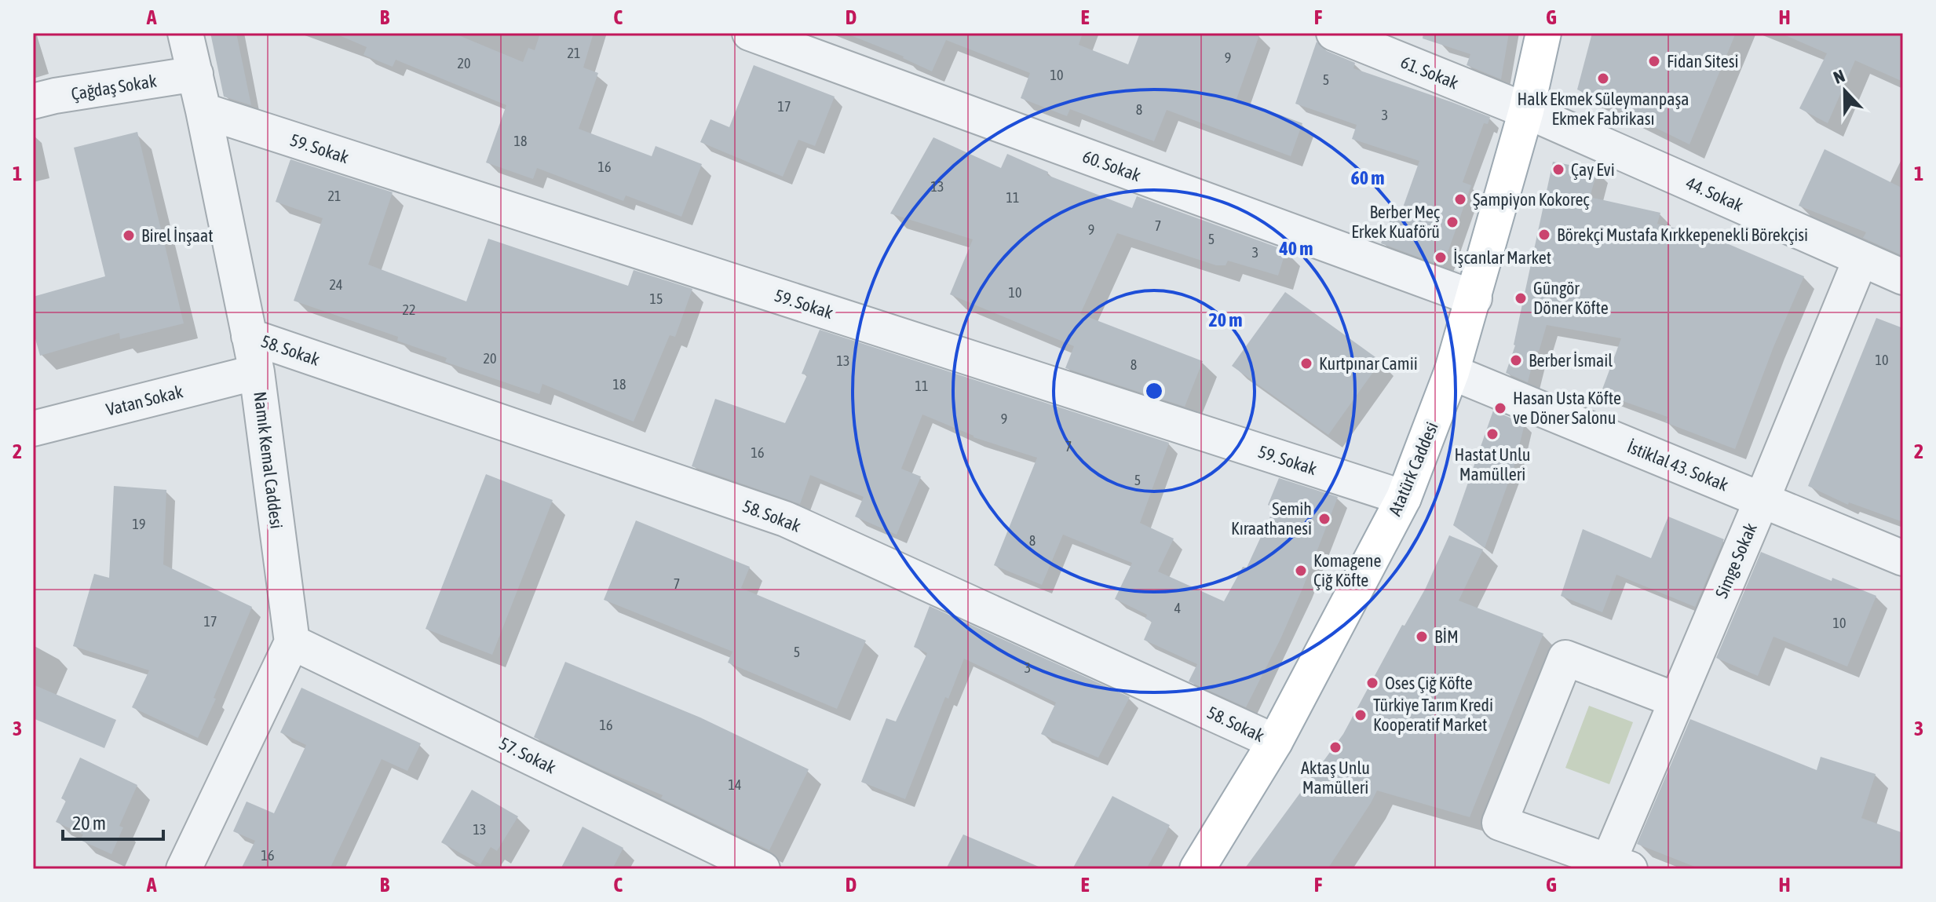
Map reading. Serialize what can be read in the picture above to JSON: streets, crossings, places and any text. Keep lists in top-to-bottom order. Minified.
{"streets":{"main road":["Atatürk Caddesi"],"street":["61. Sokak","Çağdaş Sokak","59. Sokak","60. Sokak","44. Sokak","58. Sokak","Vatan Sokak","Namık Kemal Caddesi","İstiklal 43. Sokak","Simge Sokak","57. Sokak"]},"crossings":[["61. Sokak","44. Sokak"],["61. Sokak","Atatürk Caddesi"],["Çağdaş Sokak","Namık Kemal Caddesi"],["59. Sokak","Namık Kemal Caddesi"],["59. Sokak","Atatürk Caddesi"],["60. Sokak","Atatürk Caddesi"],["44. Sokak","Atatürk Caddesi"],["44. Sokak","Simge Sokak"],["58. Sokak","Namık Kemal Caddesi"],["58. Sokak","Atatürk Caddesi"],["Vatan Sokak","Namık Kemal Caddesi"],["Namık Kemal Caddesi","57. Sokak"],["İstiklal 43. Sokak","Atatürk Caddesi"],["İstiklal 43. Sokak","Simge Sokak"]],"places":["Fidan Sitesi","Halk Ekmek Süleymanpaşa Ekmek Fabrikası","Çay Evi","Şampiyon Kokoreç","Berber Meç Erkek Kuaförü","Börekçi Mustafa Kırkkepenekli Börekçisi","Birel İnşaat","İşcanlar Market","Güngör Döner Köfte","Berber İsmail","Kurtpınar Camii","Hasan Usta Köfte ve Döner Salonu","Hastat Unlu Mamülleri","Semih Kıraathanesi","Komagene Çiğ Köfte","BİM","Oses Çiğ Köfte","Türkiye Tarım Kredi Kooperatif Market","Aktaş Unlu Mamülleri"],"house_numbers":["21","9","20","10","5","17","8","3","18","16","13","21","11","7","9","5","3","24","10","15","22","20","10","13","8","18","11","9","7","16","5","19","8","7","4","17","10","5","3","16","14","13","16"],"scale_bar":"20 m","north":"top","grid":{"columns":["A","B","C","D","E","F","G","H"],"rows":["1","2","3"]},"rings":["60 m","40 m","20 m"]}
